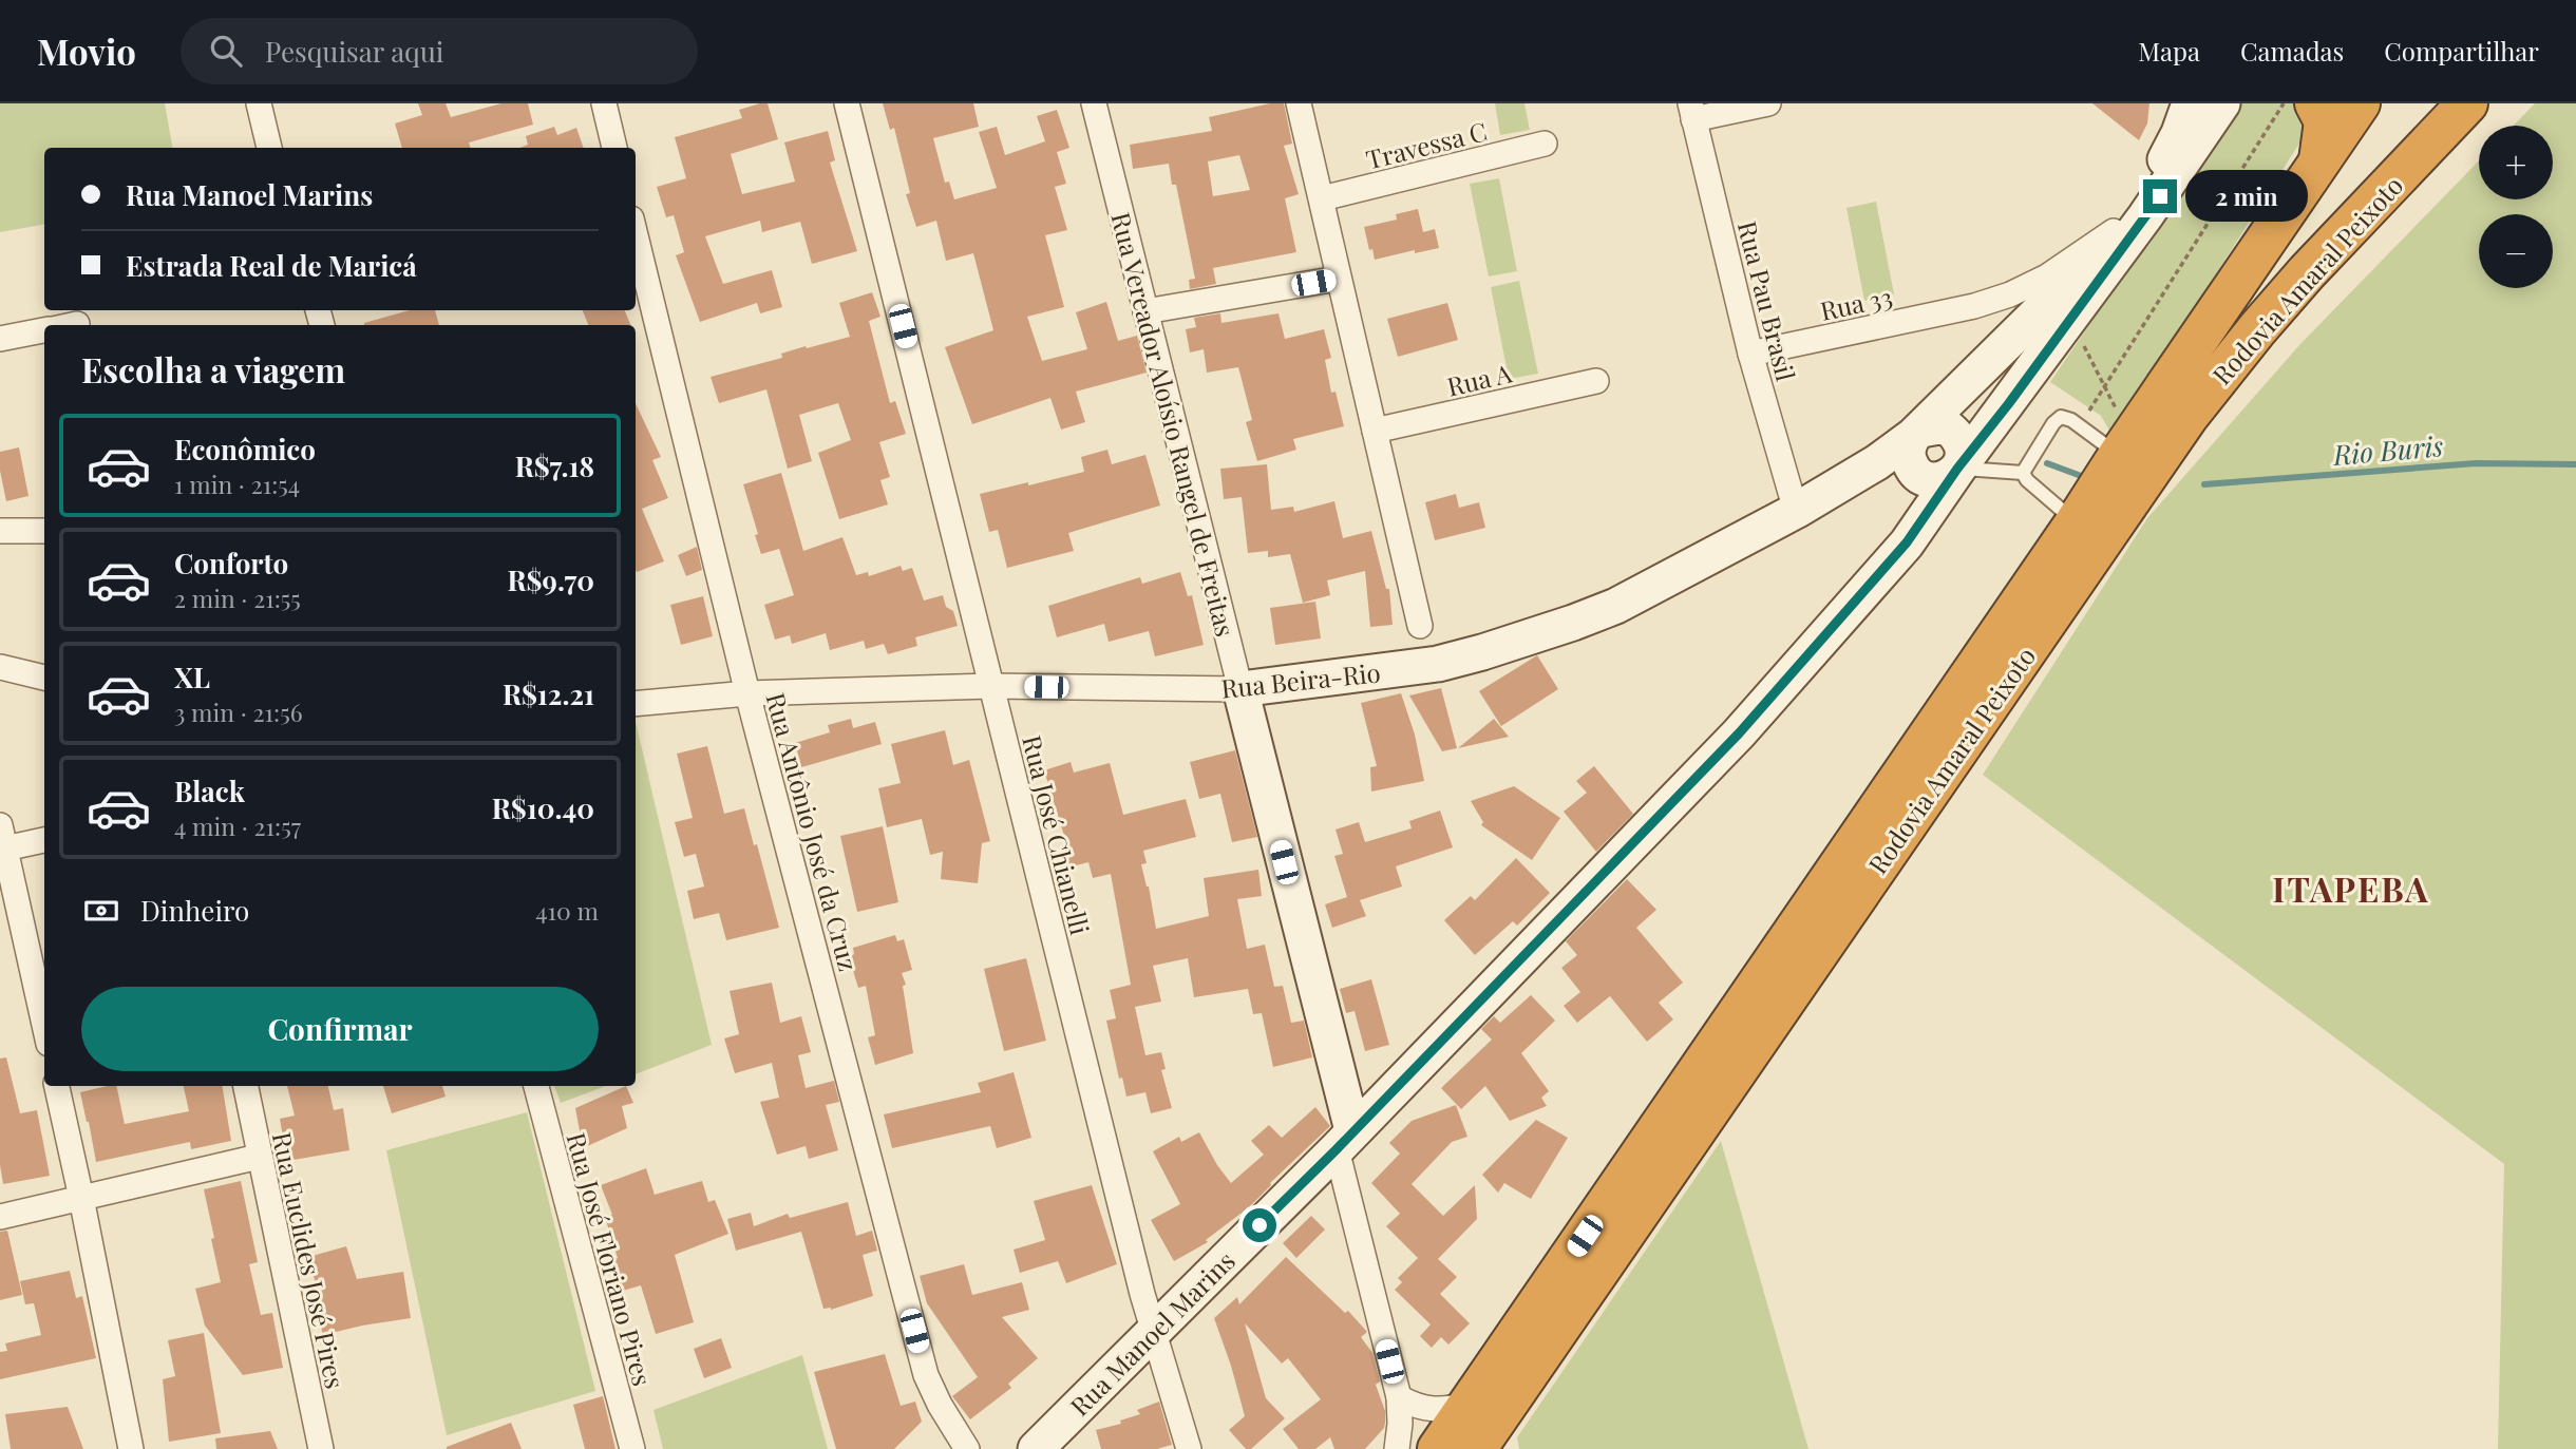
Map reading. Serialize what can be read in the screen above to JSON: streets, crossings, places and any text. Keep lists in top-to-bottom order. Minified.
{"streets":{"highway":["Rodovia Amaral Peixoto"],"main road":["Rua Vereador Aloísio Rangel de Freitas","Rua Beira-Rio","Rua Manoel Marins"],"street":["Travessa C","Rua Pau Brasil","Rua 33","Rua A","Rua Antônio José da Cruz","Rua José Chianelli","Rua José Floriano Pires","Rua Euclides José Pires"]},"crossings":[["Rua Pau Brasil","Rua 33"],["Rua Pau Brasil","Rua Beira-Rio"],["Rua 33","Rua Beira-Rio"],["Rua Vereador Aloísio Rangel de Freitas","Rua Beira-Rio"],["Rua Vereador Aloísio Rangel de Freitas","Rua Manoel Marins"],["Rua Beira-Rio","Rua Antônio José da Cruz"],["Rua Beira-Rio","Rua José Chianelli"],["Rua José Chianelli","Rua Manoel Marins"]],"districts":["ITAPEBA"],"water":["Rio Buris"],"page":{"header":"Movio","search":"Pesquisar aqui","nav":["Mapa","Camadas","Compartilhar"],"map_buttons":["+","−"],"banner":["Rua Manoel Marins","Estrada Real de Maricá"],"bubble":"2 min","heading":"Escolha a viagem","list":[{"name":"Econômico","note":"1 min · 21:54","value":"R$7.18"},{"name":"Conforto","note":"2 min · 21:55","value":"R$9.70"},{"name":"XL","note":"3 min · 21:56","value":"R$12.21"},{"name":"Black","note":"4 min · 21:57","value":"R$10.40"}],"pay":["Dinheiro","410 m"],"buttons":"Confirmar"}}
